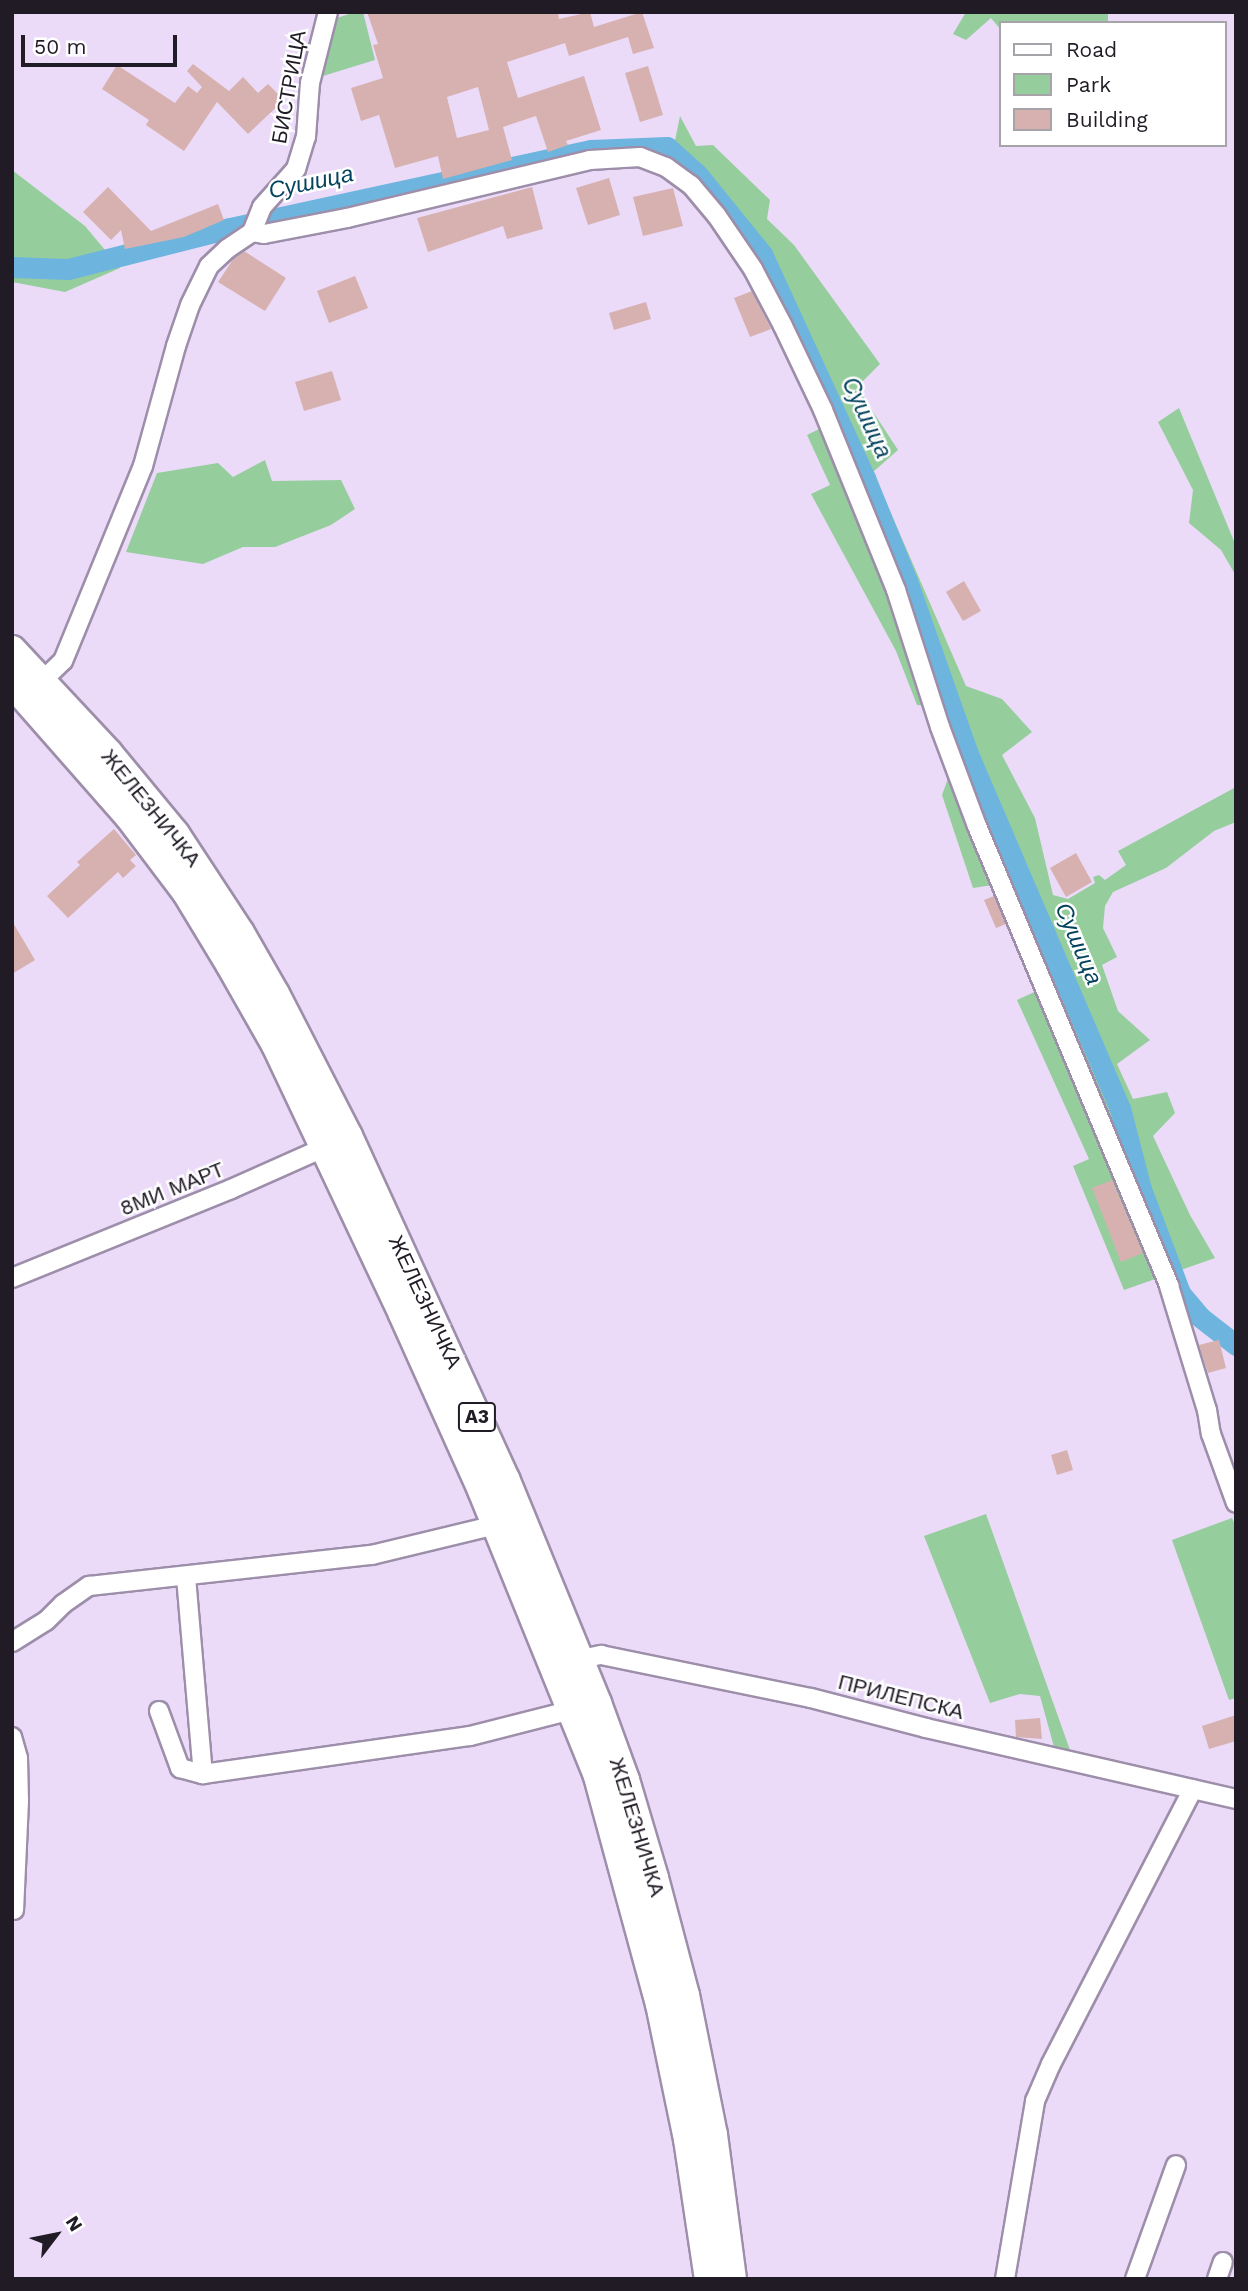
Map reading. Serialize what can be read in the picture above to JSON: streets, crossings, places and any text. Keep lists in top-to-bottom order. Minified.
{"streets":{"main road":["ЖЕЛЕЗНИЧКА","A3"],"street":["БИСТРИЦА","8МИ МАРТ","ПРИЛЕПСКА"]},"crossings":[["ЖЕЛЕЗНИЧКА","8МИ МАРТ"],["ЖЕЛЕЗНИЧКА","ПРИЛЕПСКА"]],"water":["Сушица"],"legend":["Road","Park","Building"],"scale_bar":"50 m","north":"top right"}
